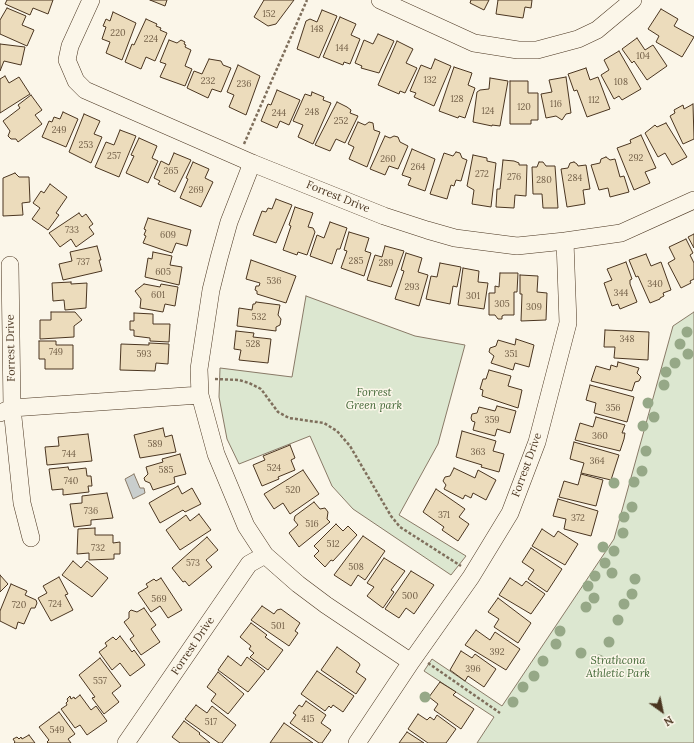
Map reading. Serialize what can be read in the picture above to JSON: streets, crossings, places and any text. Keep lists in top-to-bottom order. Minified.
{"streets":{"street":["Forrest Drive"]},"parks":["Forrest Green park","Strathcona Athletic Park"],"house_numbers":["152","148","220","224","144","104","132","232","108","236","128","112","116","120","124","248","244","252","249","253","257","292","260","264","265","272","276","284","280","269","733","609","285","737","289","605","536","340","293","344","601","301","305","309","532","348","528","749","593","351","356","359","360","589","363","744","364","524","585","740","520","736","371","372","516","512","732","573","508","500","569","724","720","501","392","396","557","415","517","549"],"north":"bottom right"}
